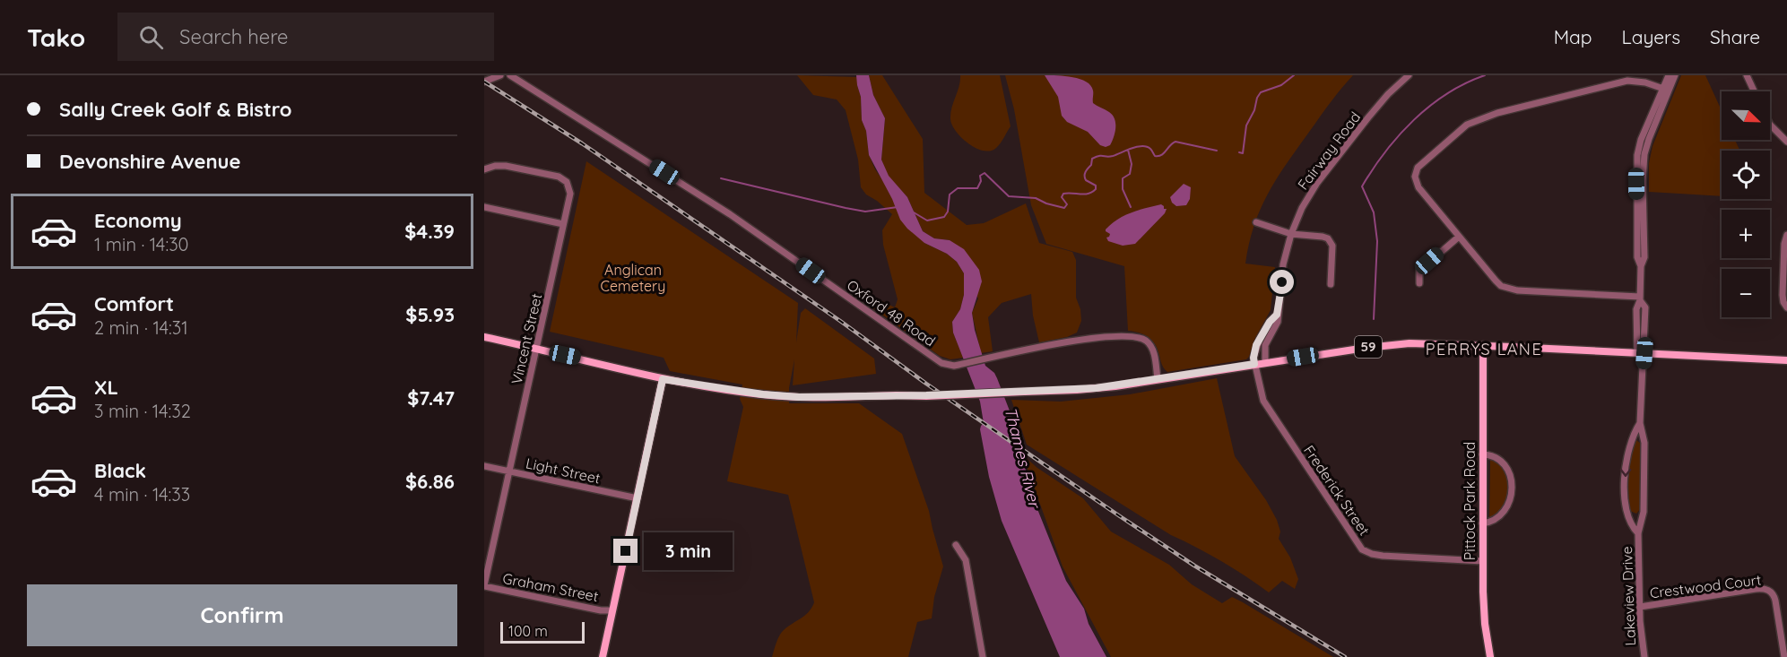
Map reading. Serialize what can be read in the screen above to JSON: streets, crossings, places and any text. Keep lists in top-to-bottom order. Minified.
{"streets":{"main road":["59","Pittock Park Road"],"street":["Fairway Road","Oxford 48 Road","Vincent Street","Light Street","Frederick Street","Crestwood Court","Graham Street","Lakeview Drive"]},"crossings":[["Fairway Road","59"],["Fairway Road","Frederick Street"],["Oxford 48 Road","59"],["Vincent Street","59"],["Vincent Street","Light Street"],["Vincent Street","Graham Street"],["59","Frederick Street"],["59","Pittock Park Road"],["59","Lakeview Drive"],["Frederick Street","Pittock Park Road"],["Crestwood Court","Lakeview Drive"]],"districts":["PERRYS LANE"],"water":["Thames River"],"parks":["Anglican Cemetery"],"scale_bar":"100 m","north":"bottom right","page":{"header":"Tako","search":"Search here","nav":["Map","Layers","Share"],"banner":["Sally Creek Golf & Bistro","Devonshire Avenue"],"map_buttons":["+","−"],"list":[{"name":"Economy","note":"1 min · 14:30","value":"$4.39"},{"name":"Comfort","note":"2 min · 14:31","value":"$5.93"},{"name":"XL","note":"3 min · 14:32","value":"$7.47"},{"name":"Black","note":"4 min · 14:33","value":"$6.86"}],"bubble":"3 min","buttons":"Confirm","scale":"100 m"}}
